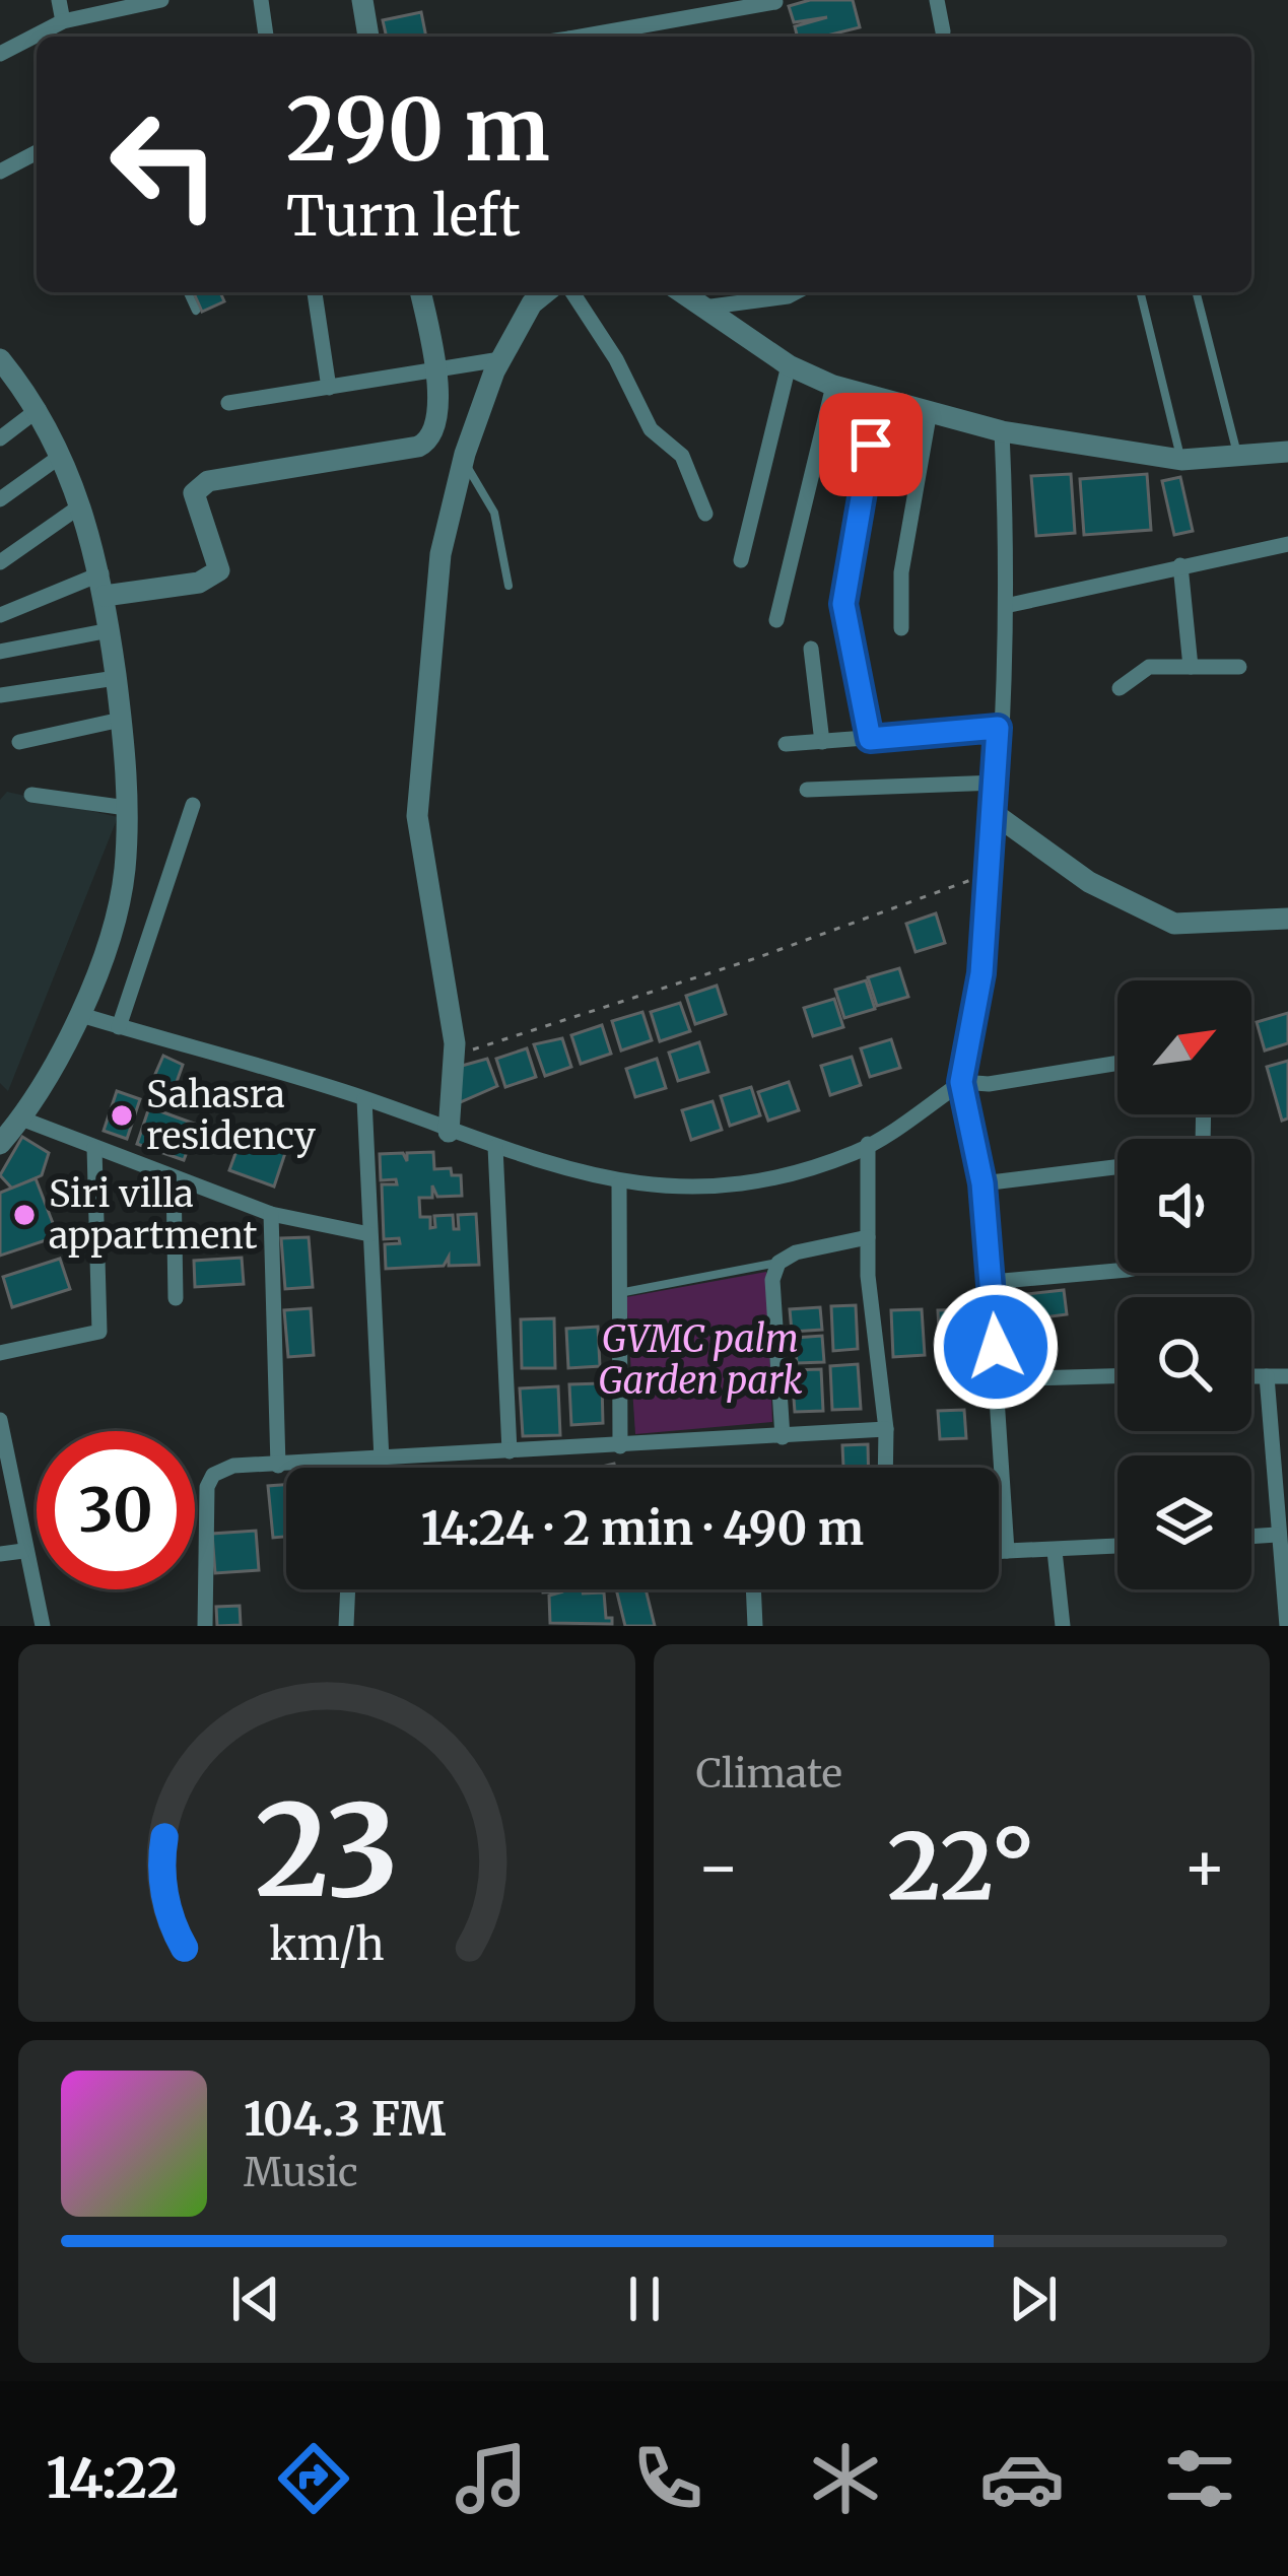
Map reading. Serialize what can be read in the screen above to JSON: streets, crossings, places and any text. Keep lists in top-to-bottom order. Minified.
{"parks":["GVMC palm Garden park"],"places":["Sahasra residency","Siri villa appartment"],"north":"top right","page":{"turn":["290 m","Turn left"],"limit":"30","trip":"14:24 · 2 min · 490 m","tile":"Climate","heat":["−","22°","+"],"song":["104.3 FM","Music"],"tabs":"14:22","gauge":["23","km/h"]}}
